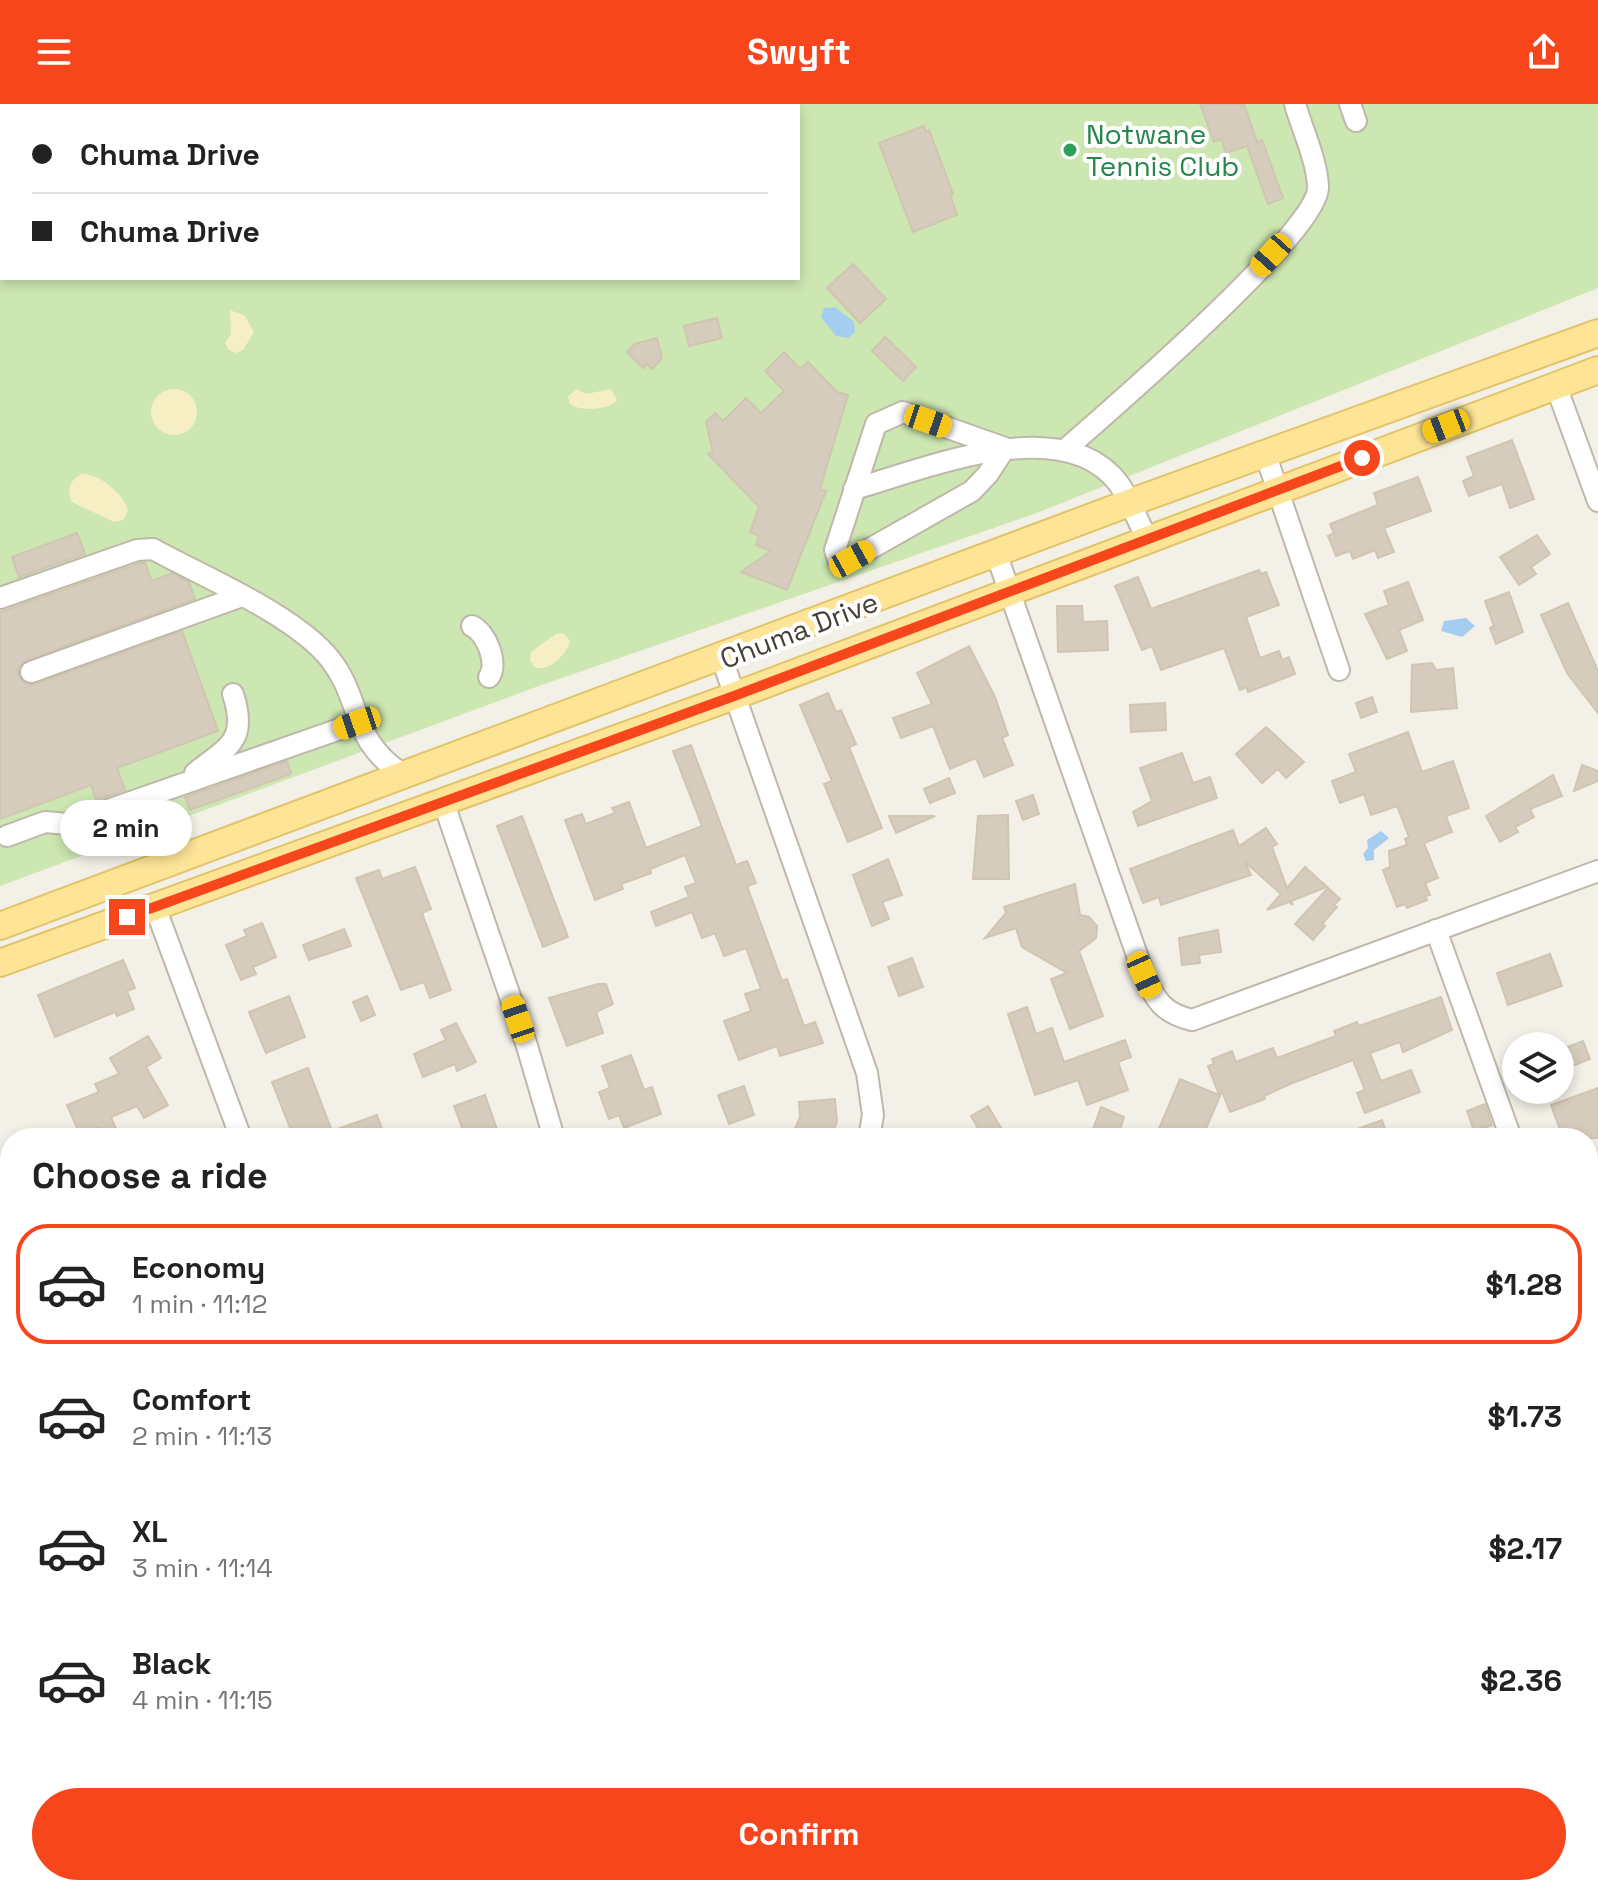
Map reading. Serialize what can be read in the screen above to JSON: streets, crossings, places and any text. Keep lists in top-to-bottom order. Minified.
{"streets":{"main road":["Chuma Drive"]},"places":["Notwane Tennis Club"],"page":{"header":"Swyft","banner":["Chuma Drive","Chuma Drive"],"bubble":"2 min","heading":"Choose a ride","list":[{"name":"Economy","note":"1 min · 11:12","value":"$1.28"},{"name":"Comfort","note":"2 min · 11:13","value":"$1.73"},{"name":"XL","note":"3 min · 11:14","value":"$2.17"},{"name":"Black","note":"4 min · 11:15","value":"$2.36"}],"buttons":"Confirm"}}
